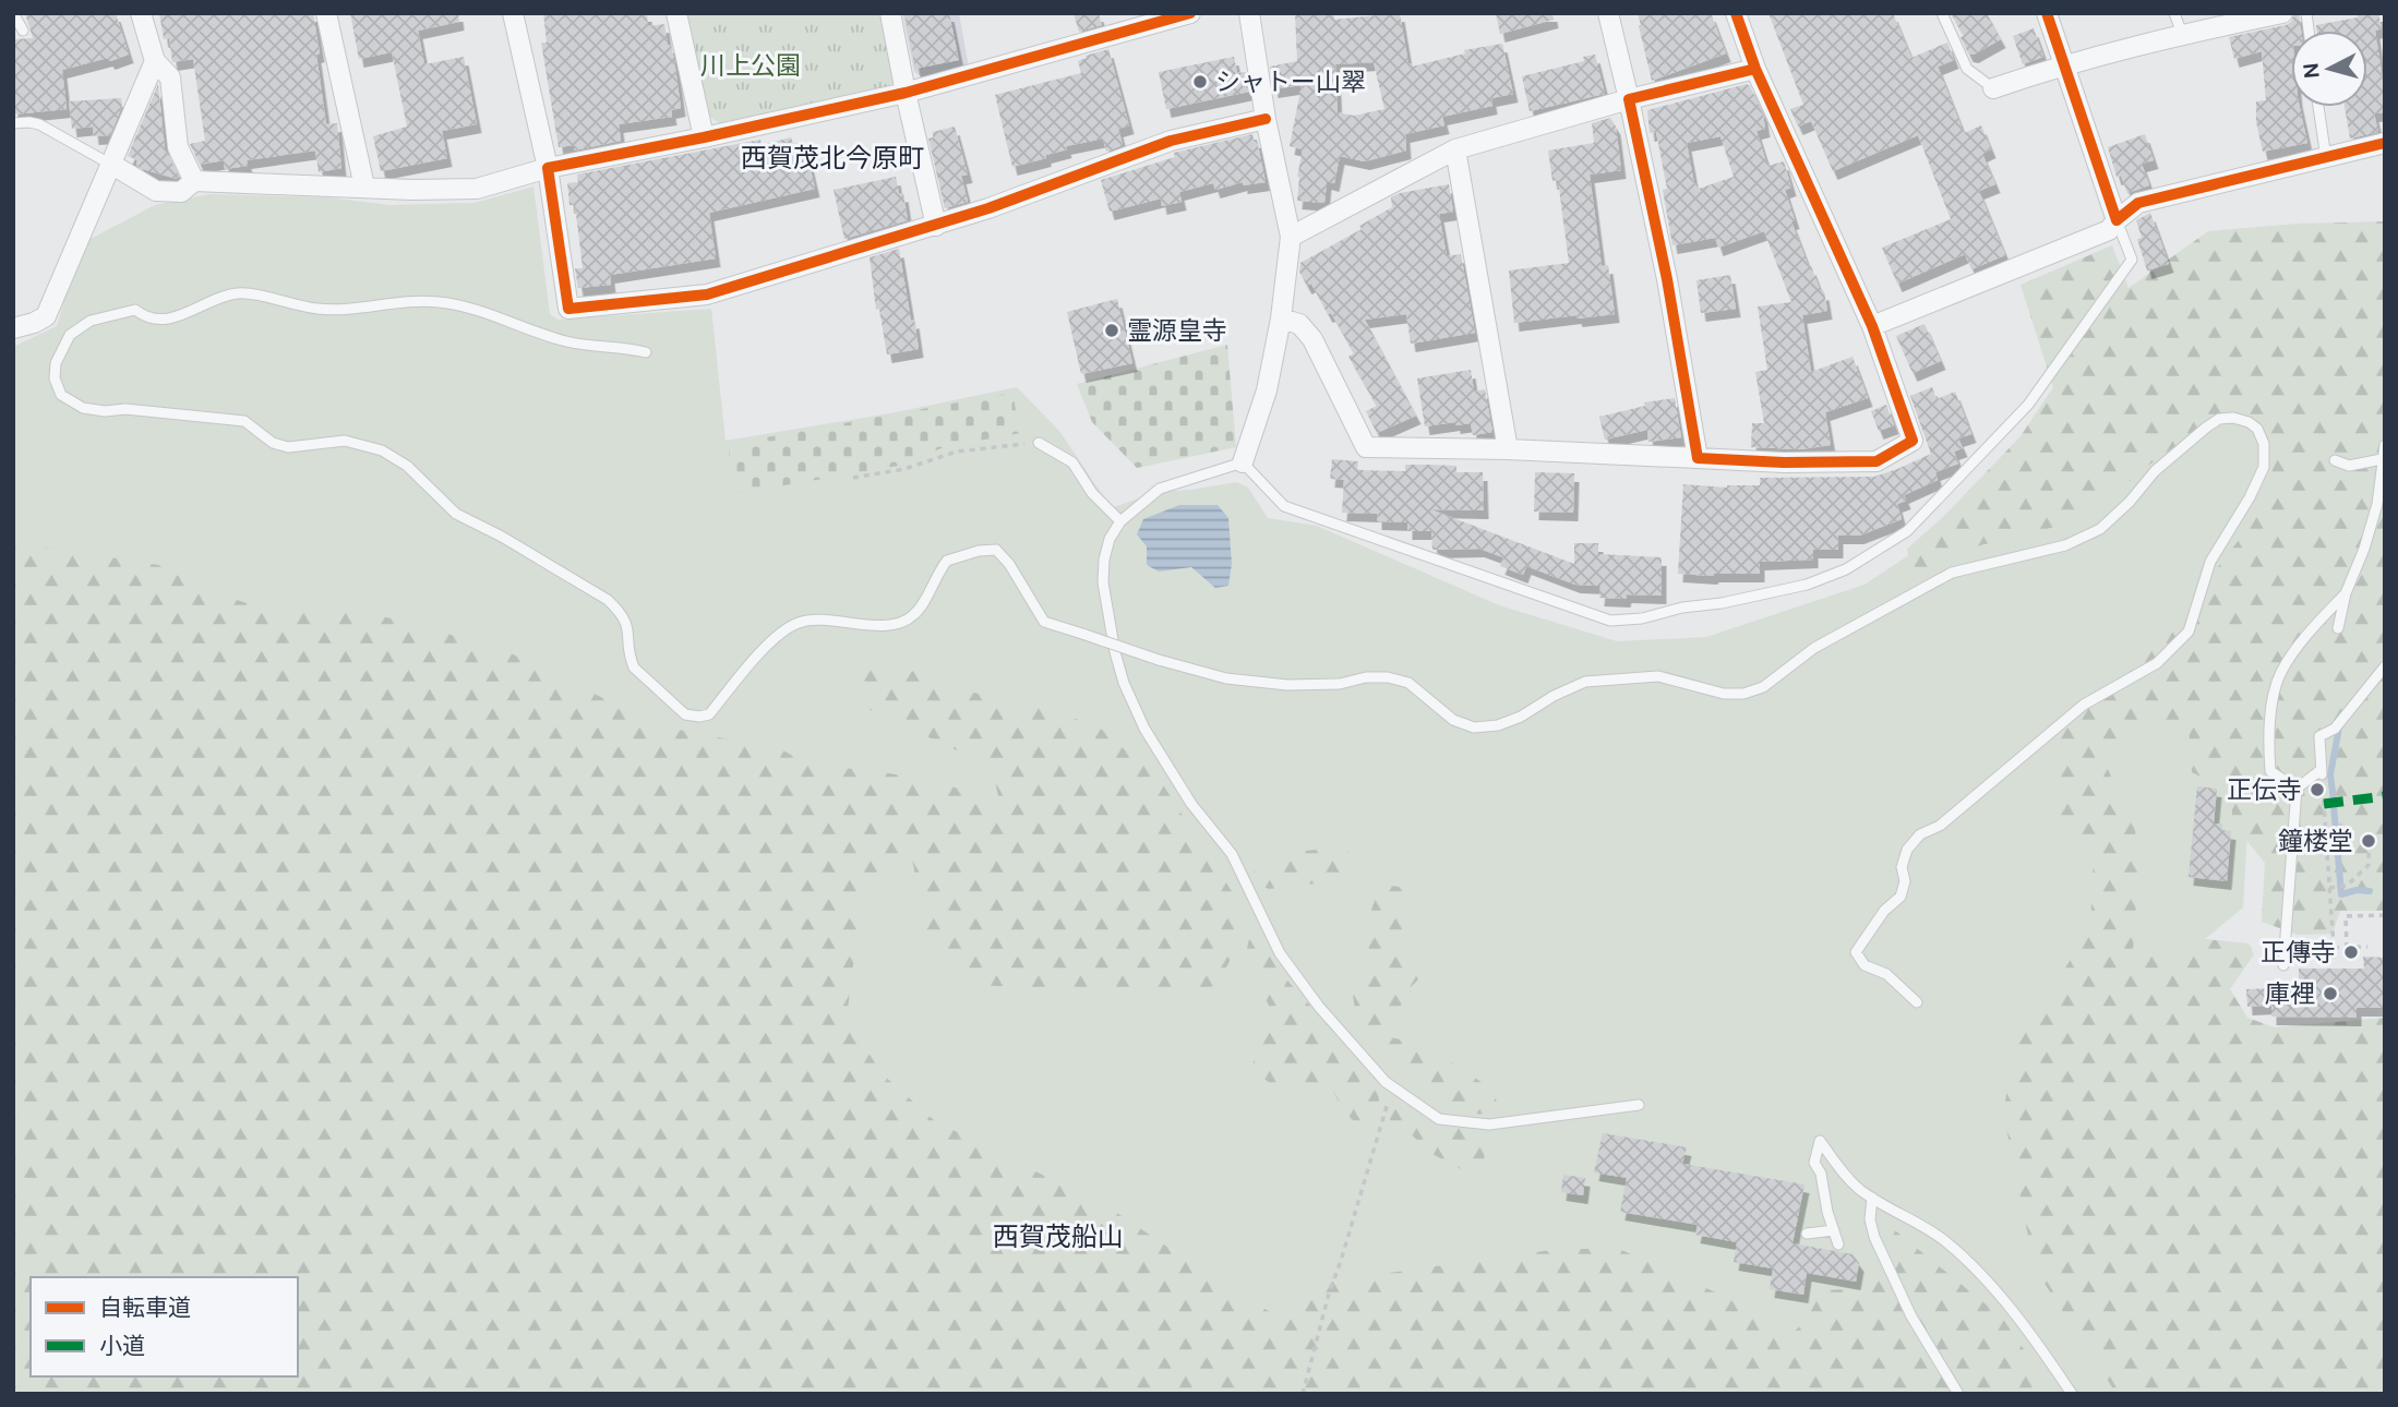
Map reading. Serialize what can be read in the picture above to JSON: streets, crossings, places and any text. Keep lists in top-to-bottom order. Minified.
{"districts":["西賀茂北今原町","西賀茂船山"],"parks":["川上公園"],"places":["シャトー山翠","霊源皇寺","正伝寺","鐘楼堂","正傳寺","庫裡"],"legend":["自転車道","小道"],"north":"left"}
